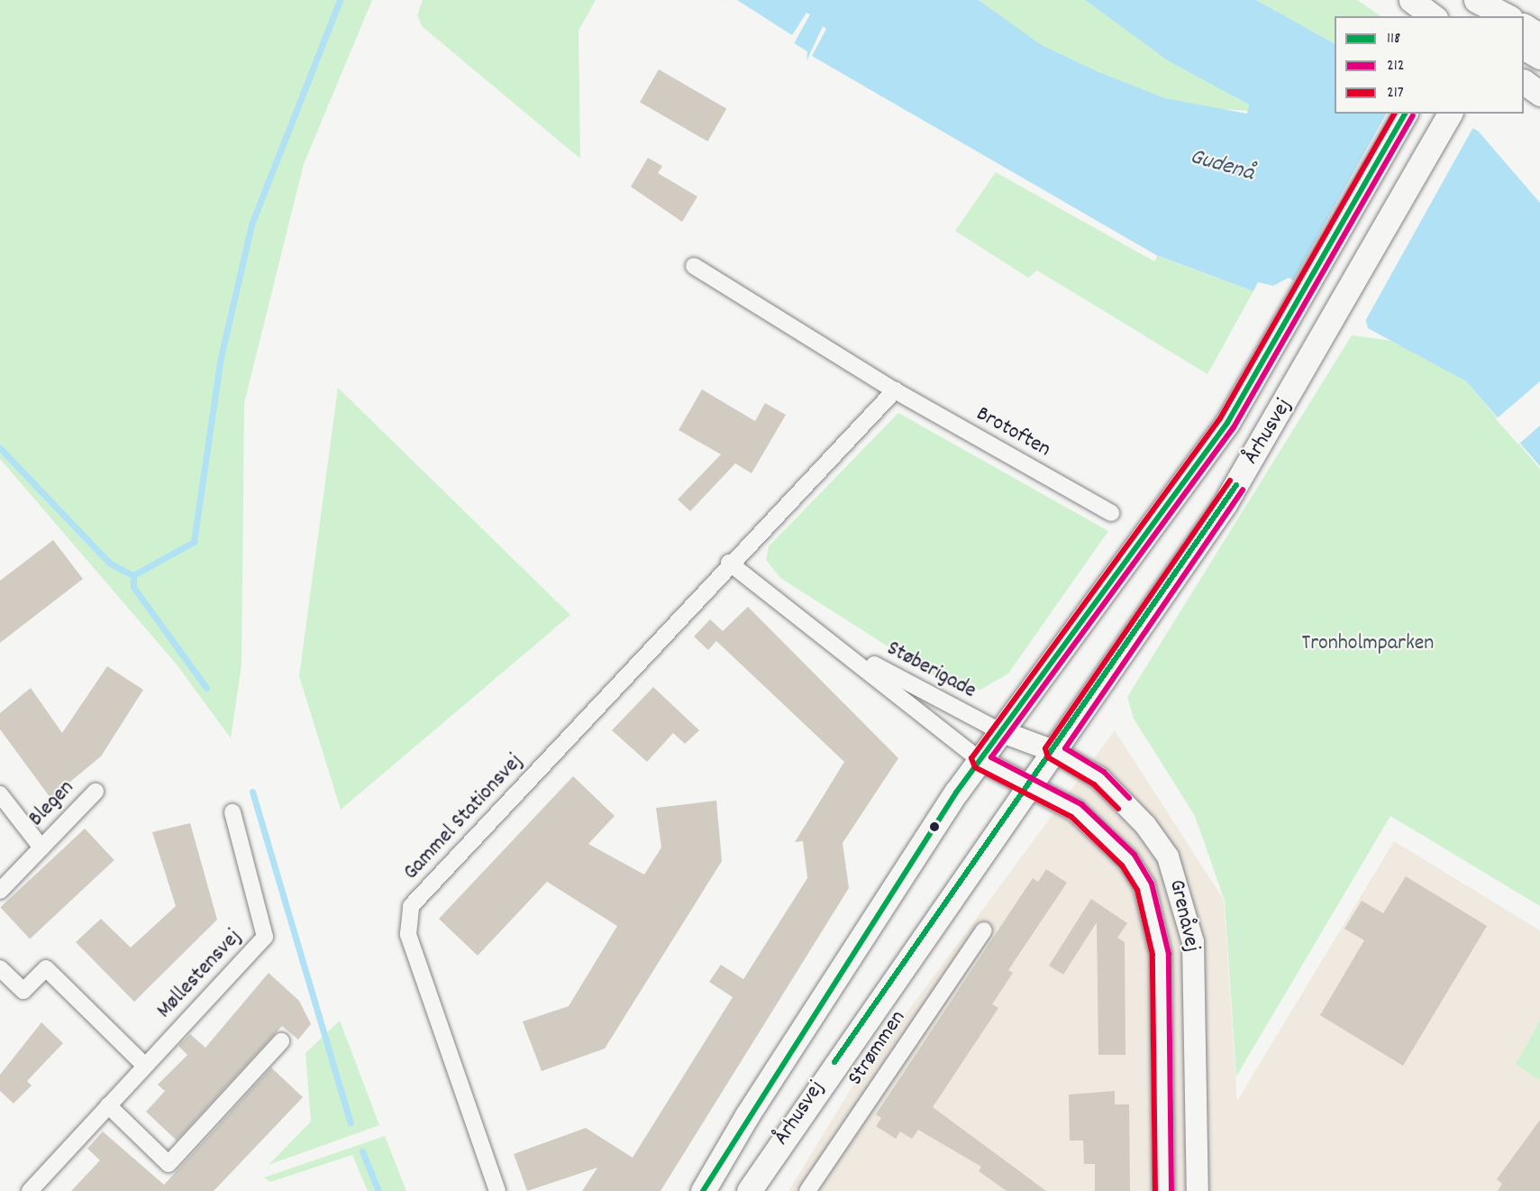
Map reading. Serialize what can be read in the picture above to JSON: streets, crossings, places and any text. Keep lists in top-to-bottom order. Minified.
{"streets":{"main road":["Århusvej"],"street":["Brotoften","Støberigade","Blegen","Gammel Stationsvej","Grenåvej","Møllestensvej","Strømmen"]},"crossings":[["Århusvej","Støberigade"],["Århusvej","Grenåvej"],["Støberigade","Gammel Stationsvej"],["Støberigade","Grenåvej"]],"water":["Gudenå"],"parks":["Tronholmparken"],"lines":["transit line 118","transit line 217","transit line 212"],"legend":["118","212","217"]}
